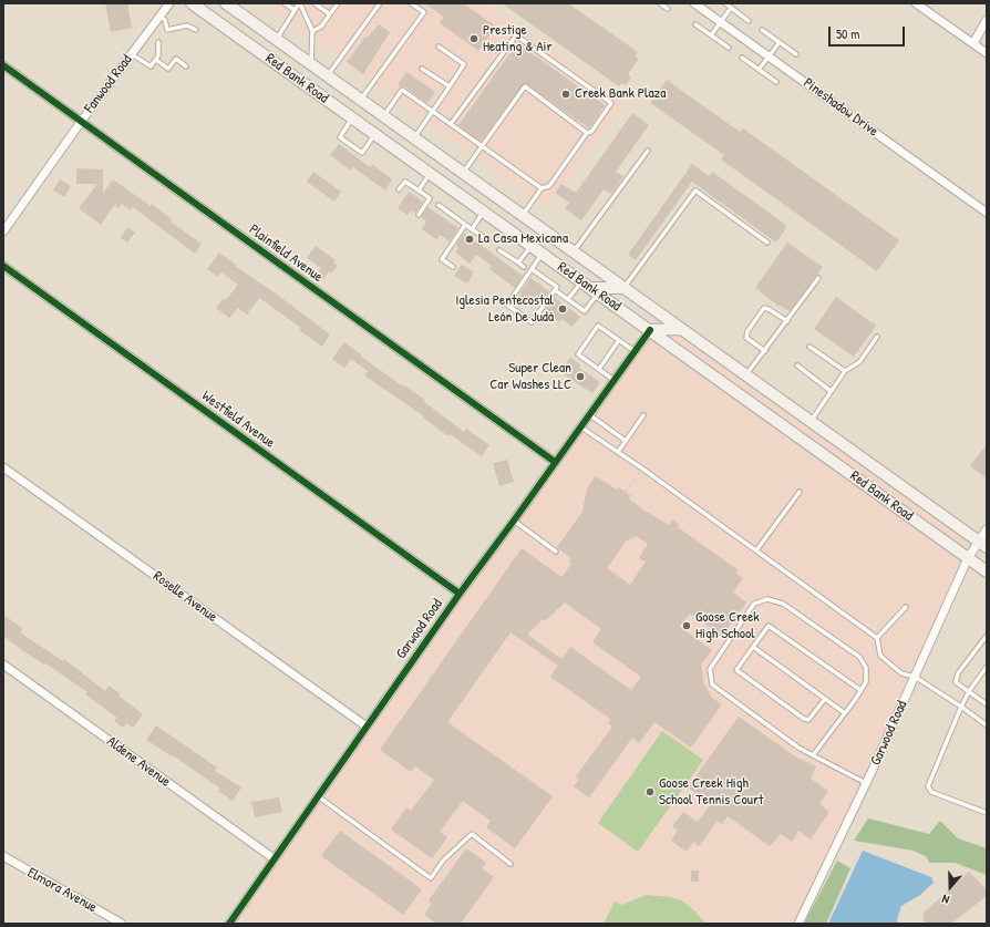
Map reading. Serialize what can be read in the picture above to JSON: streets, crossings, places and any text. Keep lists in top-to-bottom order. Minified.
{"streets":{"main road":["Red Bank Road"],"street":["Fanwood Road","Pineshadow Drive","Plainfield Avenue","Westfield Avenue","Roselle Avenue","Garwood Road","Aldene Avenue","Elmora Avenue"]},"crossings":[["Red Bank Road","Garwood Road"],["Fanwood Road","Plainfield Avenue"],["Plainfield Avenue","Garwood Road"],["Westfield Avenue","Garwood Road"],["Roselle Avenue","Garwood Road"],["Garwood Road","Aldene Avenue"]],"places":["Prestige Heating & Air","Creek Bank Plaza","La Casa Mexicana","Iglesia Pentecostal León De Judá","Super Clean Car Washes LLC","Goose Creek High School","Goose Creek High School Tennis Court"],"scale_bar":"50 m","north":"bottom"}
